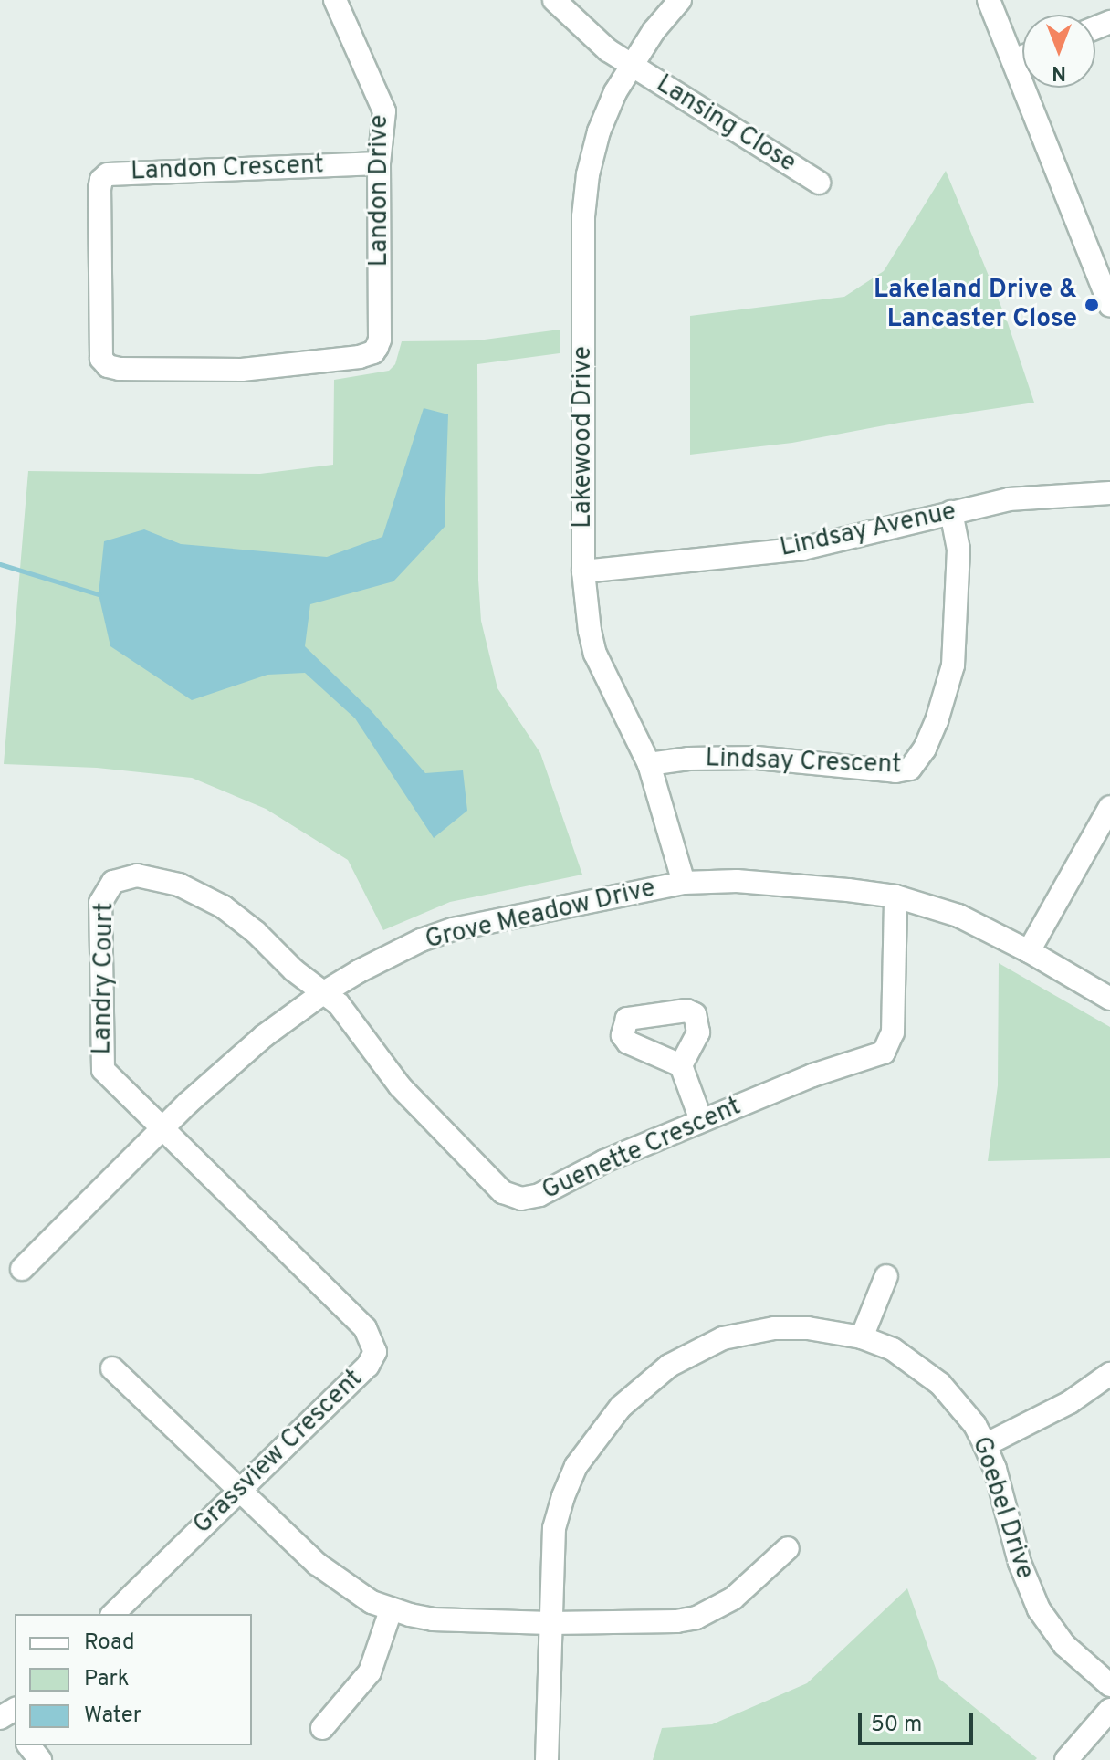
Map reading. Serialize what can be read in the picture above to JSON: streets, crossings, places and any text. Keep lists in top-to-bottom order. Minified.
{"streets":{"street":["Lansing Close","Landon Crescent","Landon Drive","Lakewood Drive","Lindsay Avenue","Lindsay Crescent","Grove Meadow Drive","Landry Court","Guenette Crescent","Grassview Crescent","Goebel Drive"]},"crossings":[["Lansing Close","Lakewood Drive"],["Landon Crescent","Landon Drive"],["Lakewood Drive","Lindsay Avenue"],["Lakewood Drive","Lindsay Crescent"],["Lakewood Drive","Grove Meadow Drive"],["Lindsay Avenue","Lindsay Crescent"],["Grove Meadow Drive","Landry Court"],["Grove Meadow Drive","Guenette Crescent"],["Grove Meadow Drive","Grassview Crescent"],["Landry Court","Guenette Crescent"],["Landry Court","Grassview Crescent"]],"places":["Lakeland Drive & Lancaster Close"],"legend":["Road","Park","Water"],"scale_bar":"50 m","north":"bottom"}
